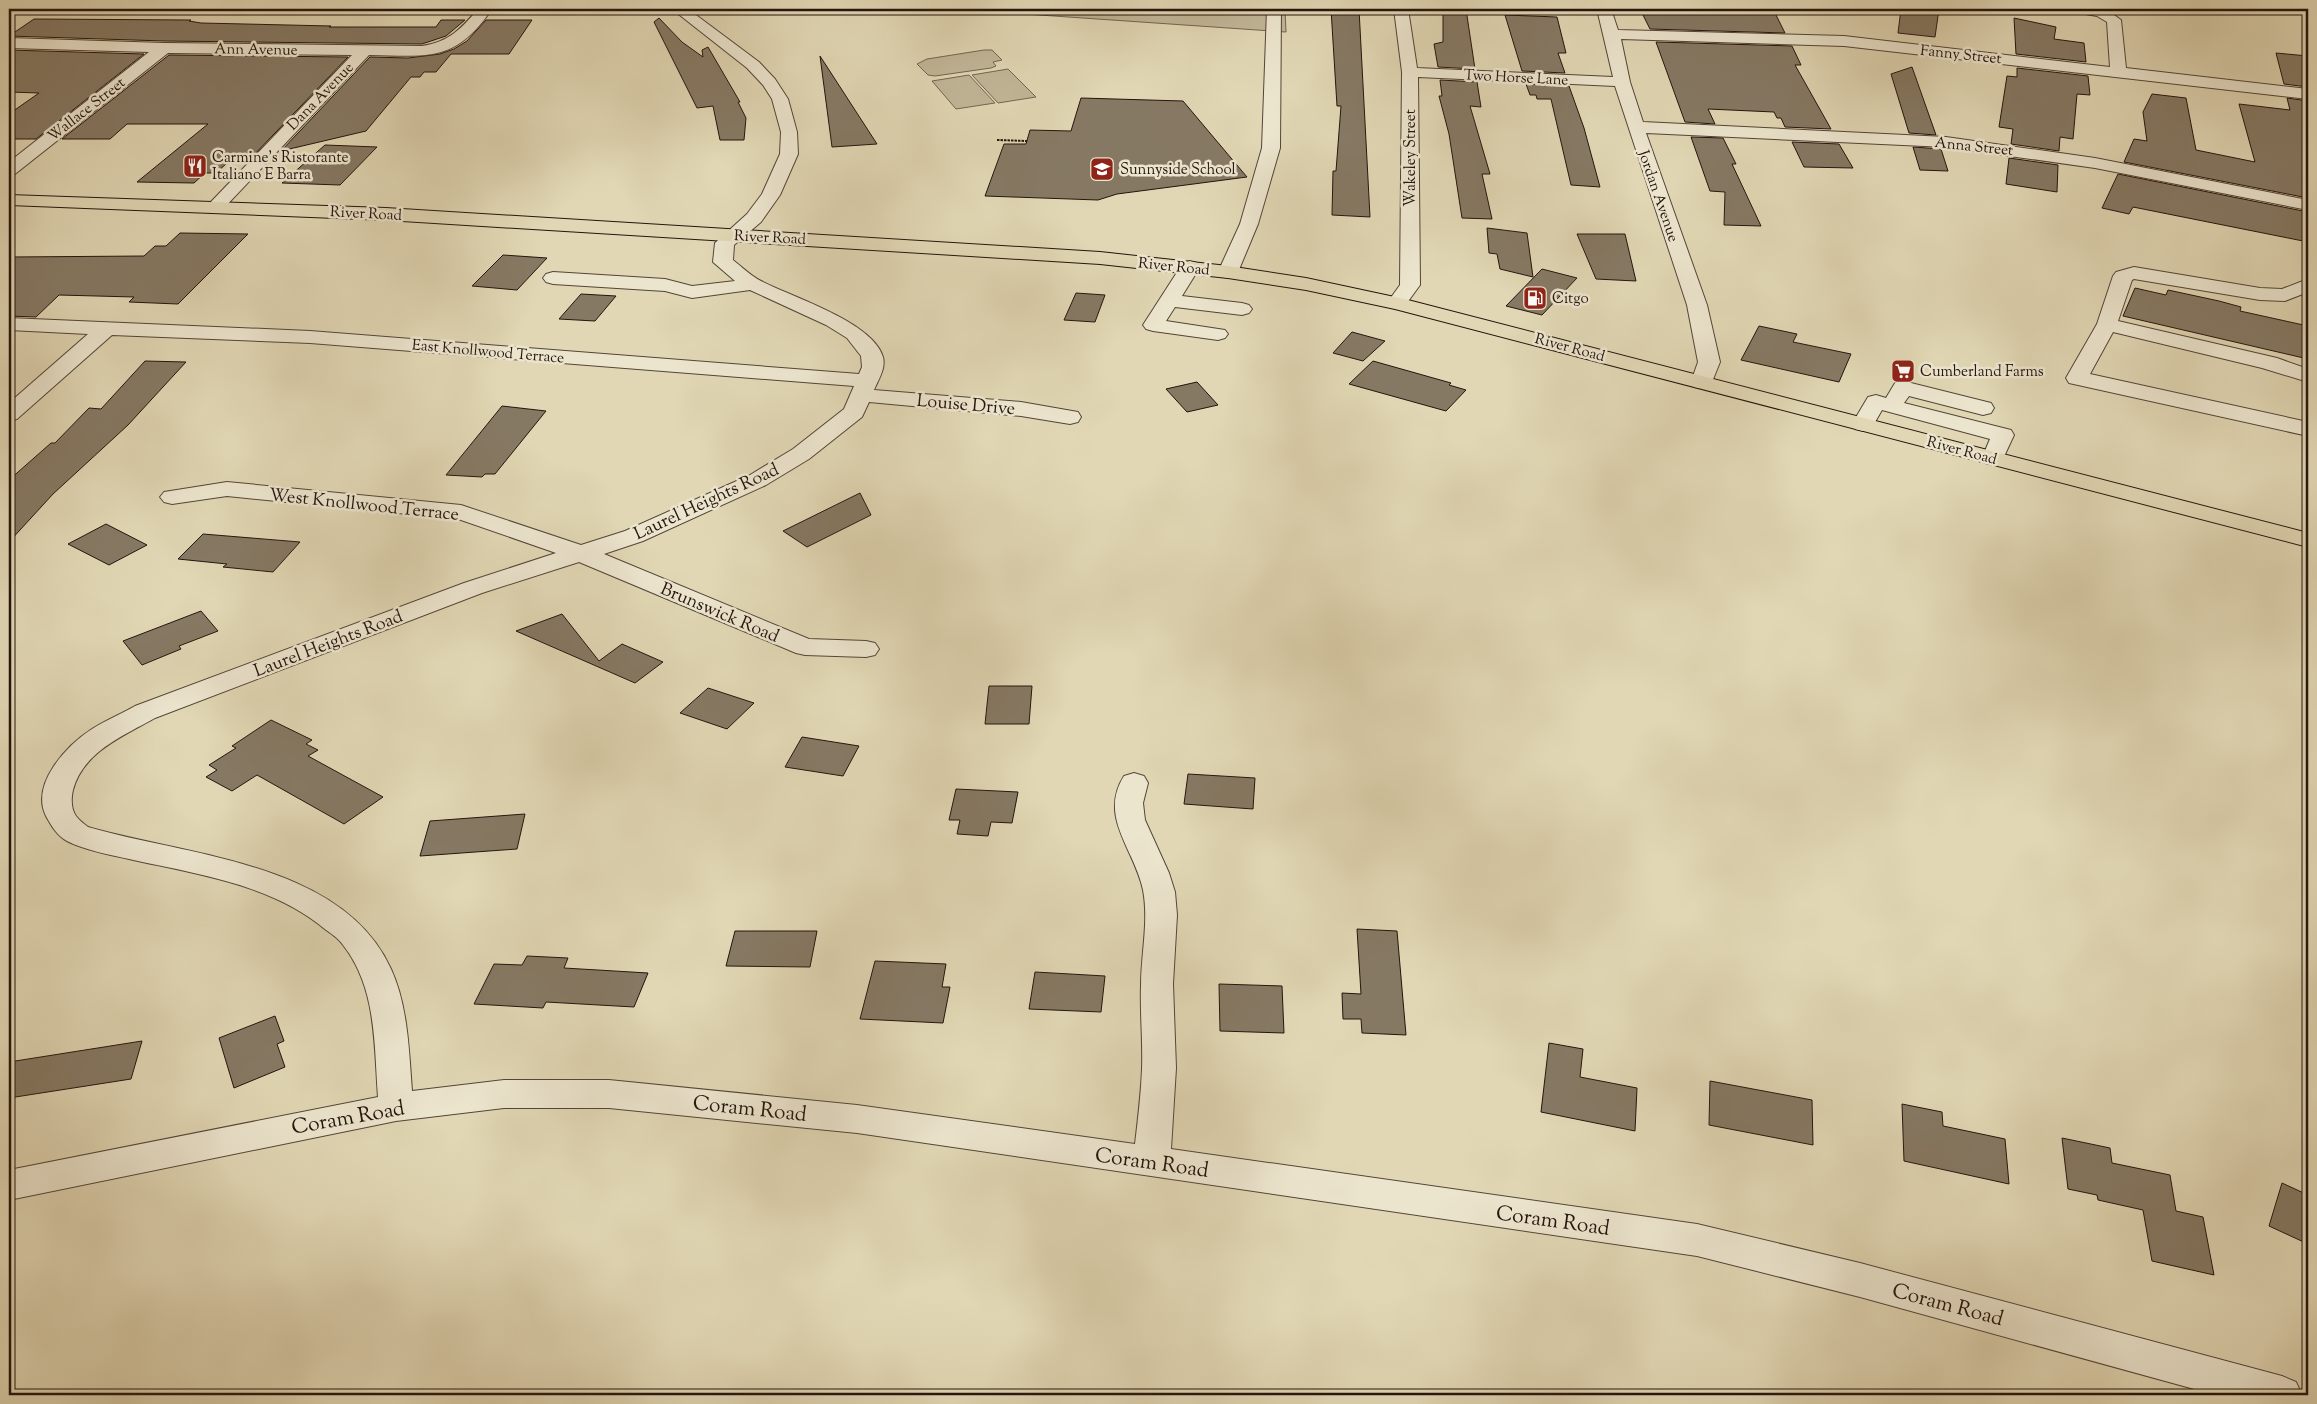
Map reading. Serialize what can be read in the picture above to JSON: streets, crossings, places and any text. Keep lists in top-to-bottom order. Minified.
{"streets":{"main road":["River Road"],"street":["Ann Avenue","Fanny Street","Two Horse Lane","Dana Avenue","Wallace Street","Anna Street","Wakeley Street","Jordan Avenue","East Knollwood Terrace","Louise Drive","Laurel Heights Road","West Knollwood Terrace","Brunswick Road","Coram Road"]},"crossings":[["Ann Avenue","Dana Avenue"],["Ann Avenue","Wallace Street"],["Fanny Street","Jordan Avenue"],["Two Horse Lane","Wakeley Street"],["Two Horse Lane","Jordan Avenue"],["Dana Avenue","River Road"],["Anna Street","Jordan Avenue"],["Wakeley Street","River Road"],["Jordan Avenue","River Road"],["River Road","Laurel Heights Road"],["East Knollwood Terrace","Louise Drive"],["East Knollwood Terrace","Laurel Heights Road"],["Louise Drive","Laurel Heights Road"],["Laurel Heights Road","West Knollwood Terrace"],["Laurel Heights Road","Brunswick Road"],["Laurel Heights Road","Coram Road"],["West Knollwood Terrace","Brunswick Road"]],"places":{"restaurant":["Carmine's Ristorante Italiano E Barra"],"school or university":["Sunnyside School"],"fuel station":["Citgo"],"supermarket":["Cumberland Farms"]}}
